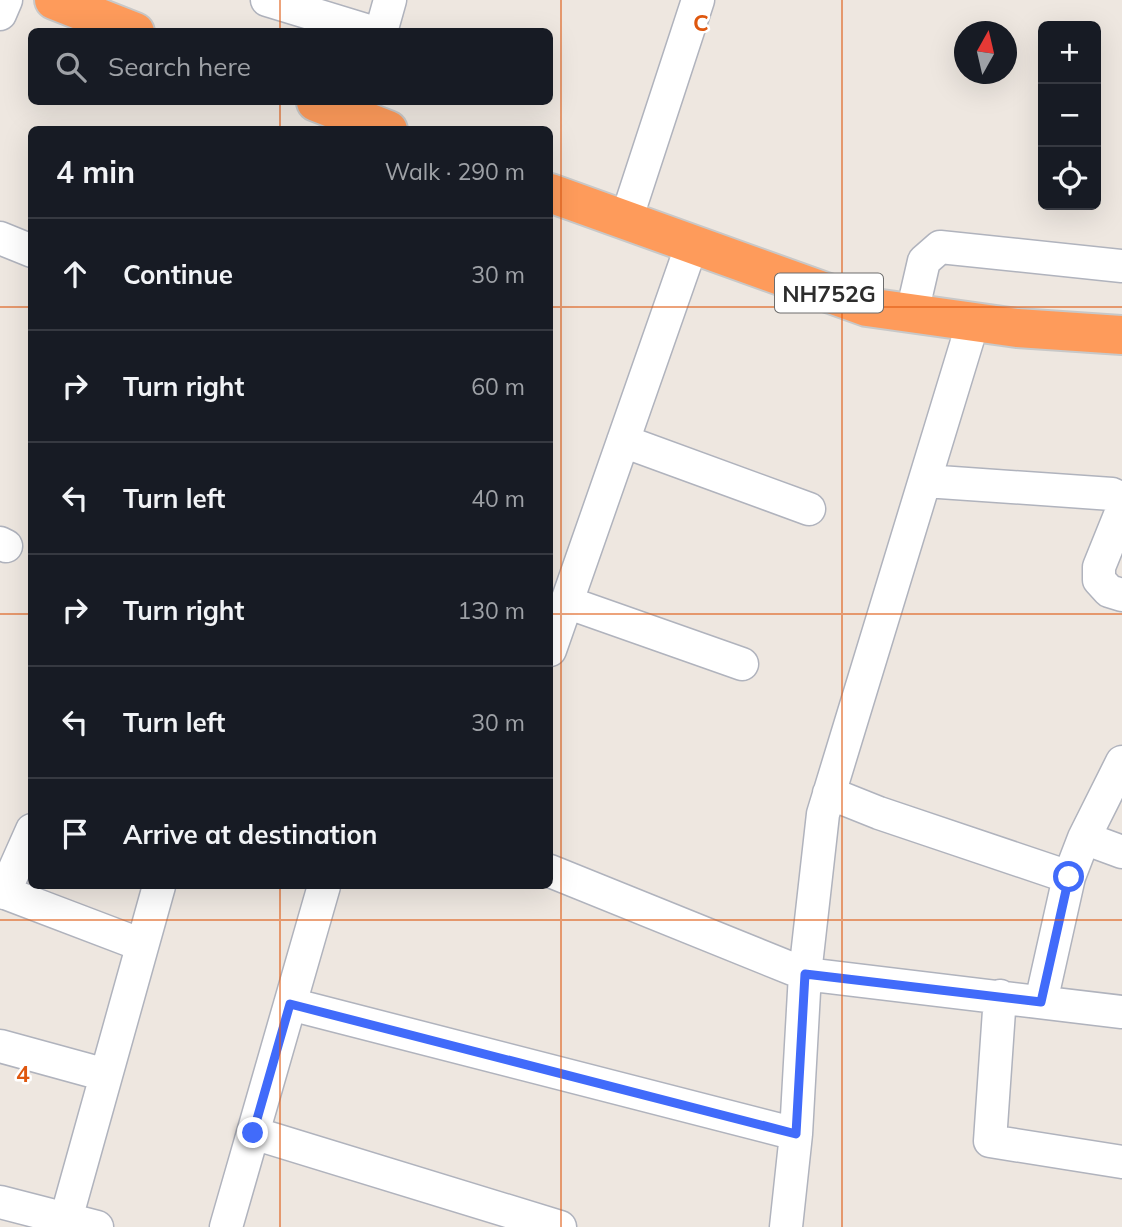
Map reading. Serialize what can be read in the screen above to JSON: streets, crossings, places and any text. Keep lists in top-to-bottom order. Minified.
{"streets":{"highway":["NH752G"]},"north":"top","page":{"map_buttons":["+","−"],"search":"Search here","heading":["4 min","Walk · 290 m"],"list":[["Continue","30 m"],["Turn right","60 m"],["Turn left","40 m"],["Turn right","130 m"],["Turn left","30 m"],"Arrive at destination"]},"grid":{"columns":["C"],"rows":["4"]}}
